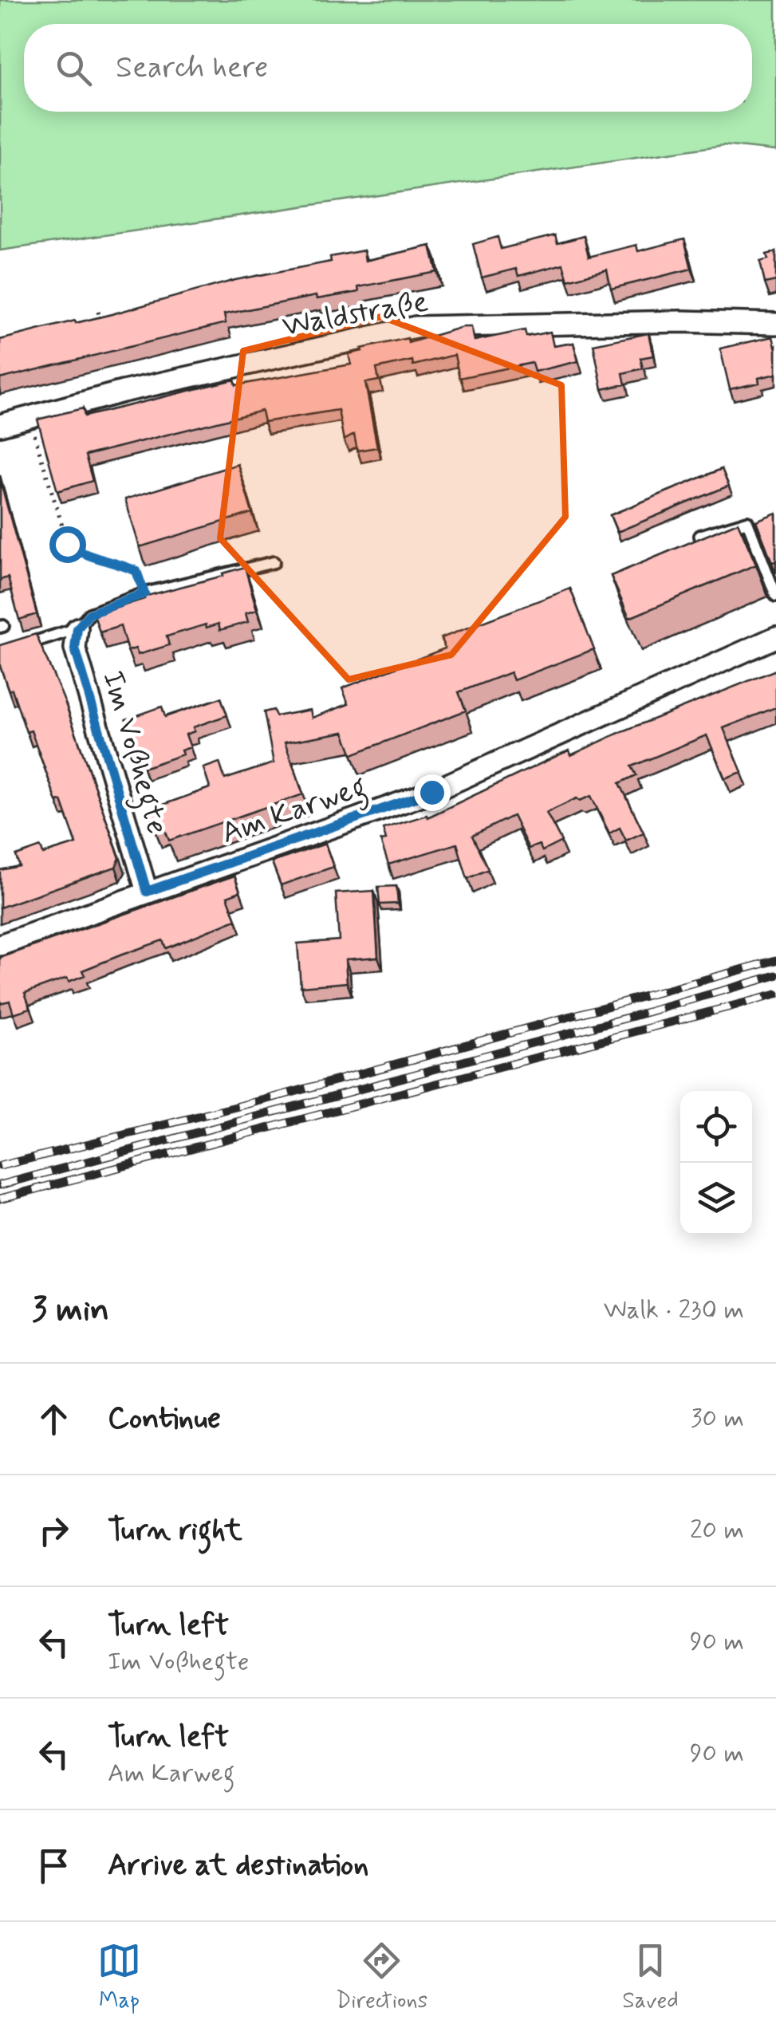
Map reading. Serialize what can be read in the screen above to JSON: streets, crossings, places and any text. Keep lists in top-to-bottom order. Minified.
{"streets":{"street":["Waldstraße","Im Voßhegte","Am Karweg"]},"crossings":[["Im Voßhegte","Am Karweg"]],"page":{"search":"Search here","heading":["3 min","Walk · 230 m"],"list":[["Continue","30 m"],["Turn right","20 m"],["Turn left","Im Voßhegte","90 m"],["Turn left","Am Karweg","90 m"],"Arrive at destination"],"nav":["Map","Directions","Saved"]}}
